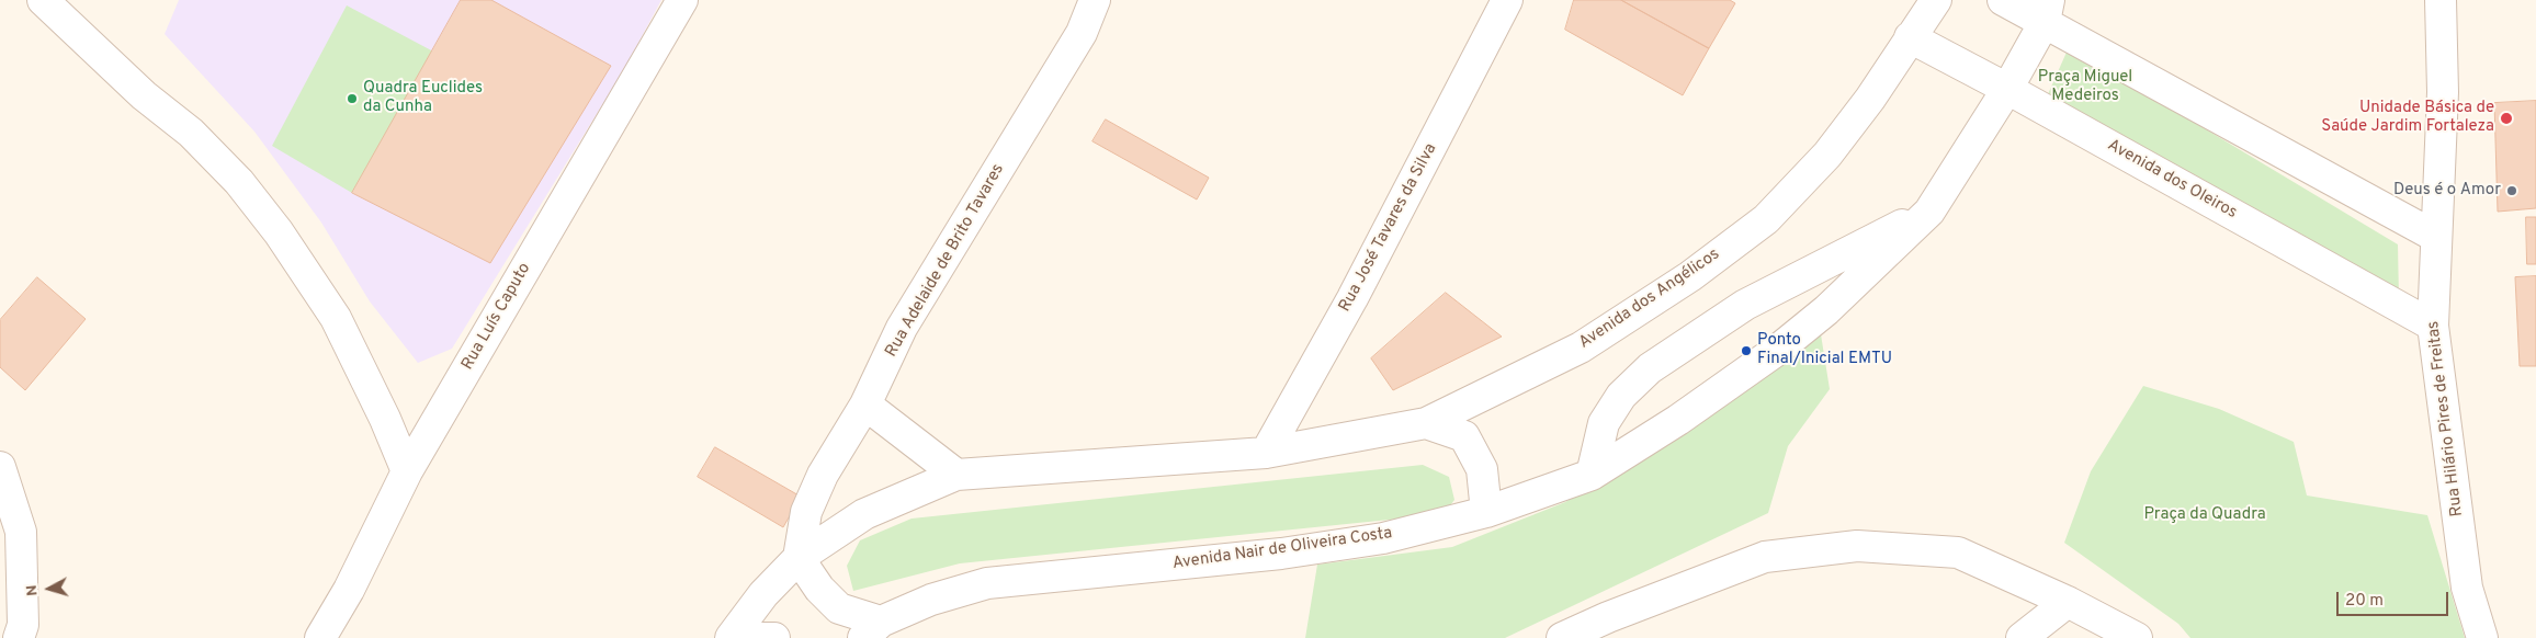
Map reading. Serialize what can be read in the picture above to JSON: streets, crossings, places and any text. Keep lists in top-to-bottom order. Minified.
{"streets":{"street":["Avenida dos Oleiros","Rua José Tavares da Silva","Rua Adelaide de Brito Tavares","Avenida dos Angélicos","Rua Luís Caputo","Rua Hilário Pires de Freitas","Avenida Nair de Oliveira Costa"]},"crossings":[["Avenida dos Oleiros","Avenida dos Angélicos"],["Avenida dos Oleiros","Rua Hilário Pires de Freitas"],["Avenida dos Oleiros","Avenida Nair de Oliveira Costa"],["Rua José Tavares da Silva","Avenida dos Angélicos"]],"parks":["Praça Miguel Medeiros","Praça da Quadra"],"places":["Quadra Euclides da Cunha","Unidade Básica de Saúde Jardim Fortaleza","Deus é o Amor","Ponto Final/Inicial EMTU"],"scale_bar":"20 m","north":"left"}
